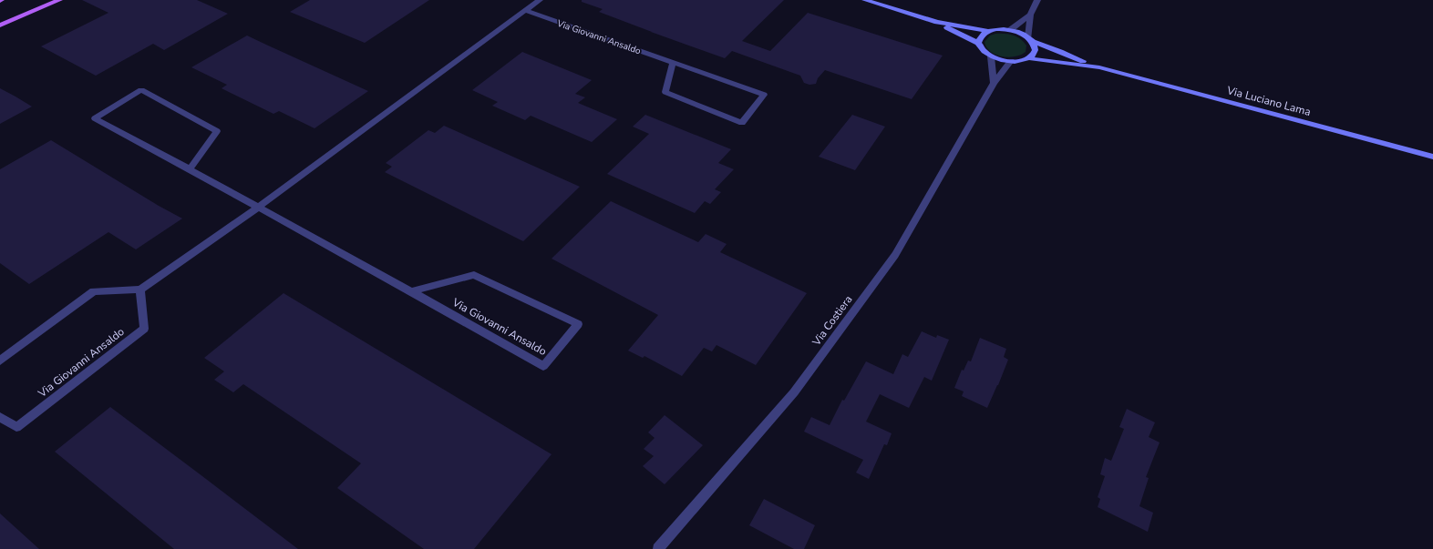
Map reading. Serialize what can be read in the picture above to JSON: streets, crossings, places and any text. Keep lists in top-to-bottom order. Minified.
{"streets":{"street":["Via Giovanni Ansaldo","Via Luciano Lama","Via Costiera"]},"crossings":[["Via Luciano Lama","Via Costiera"]]}
